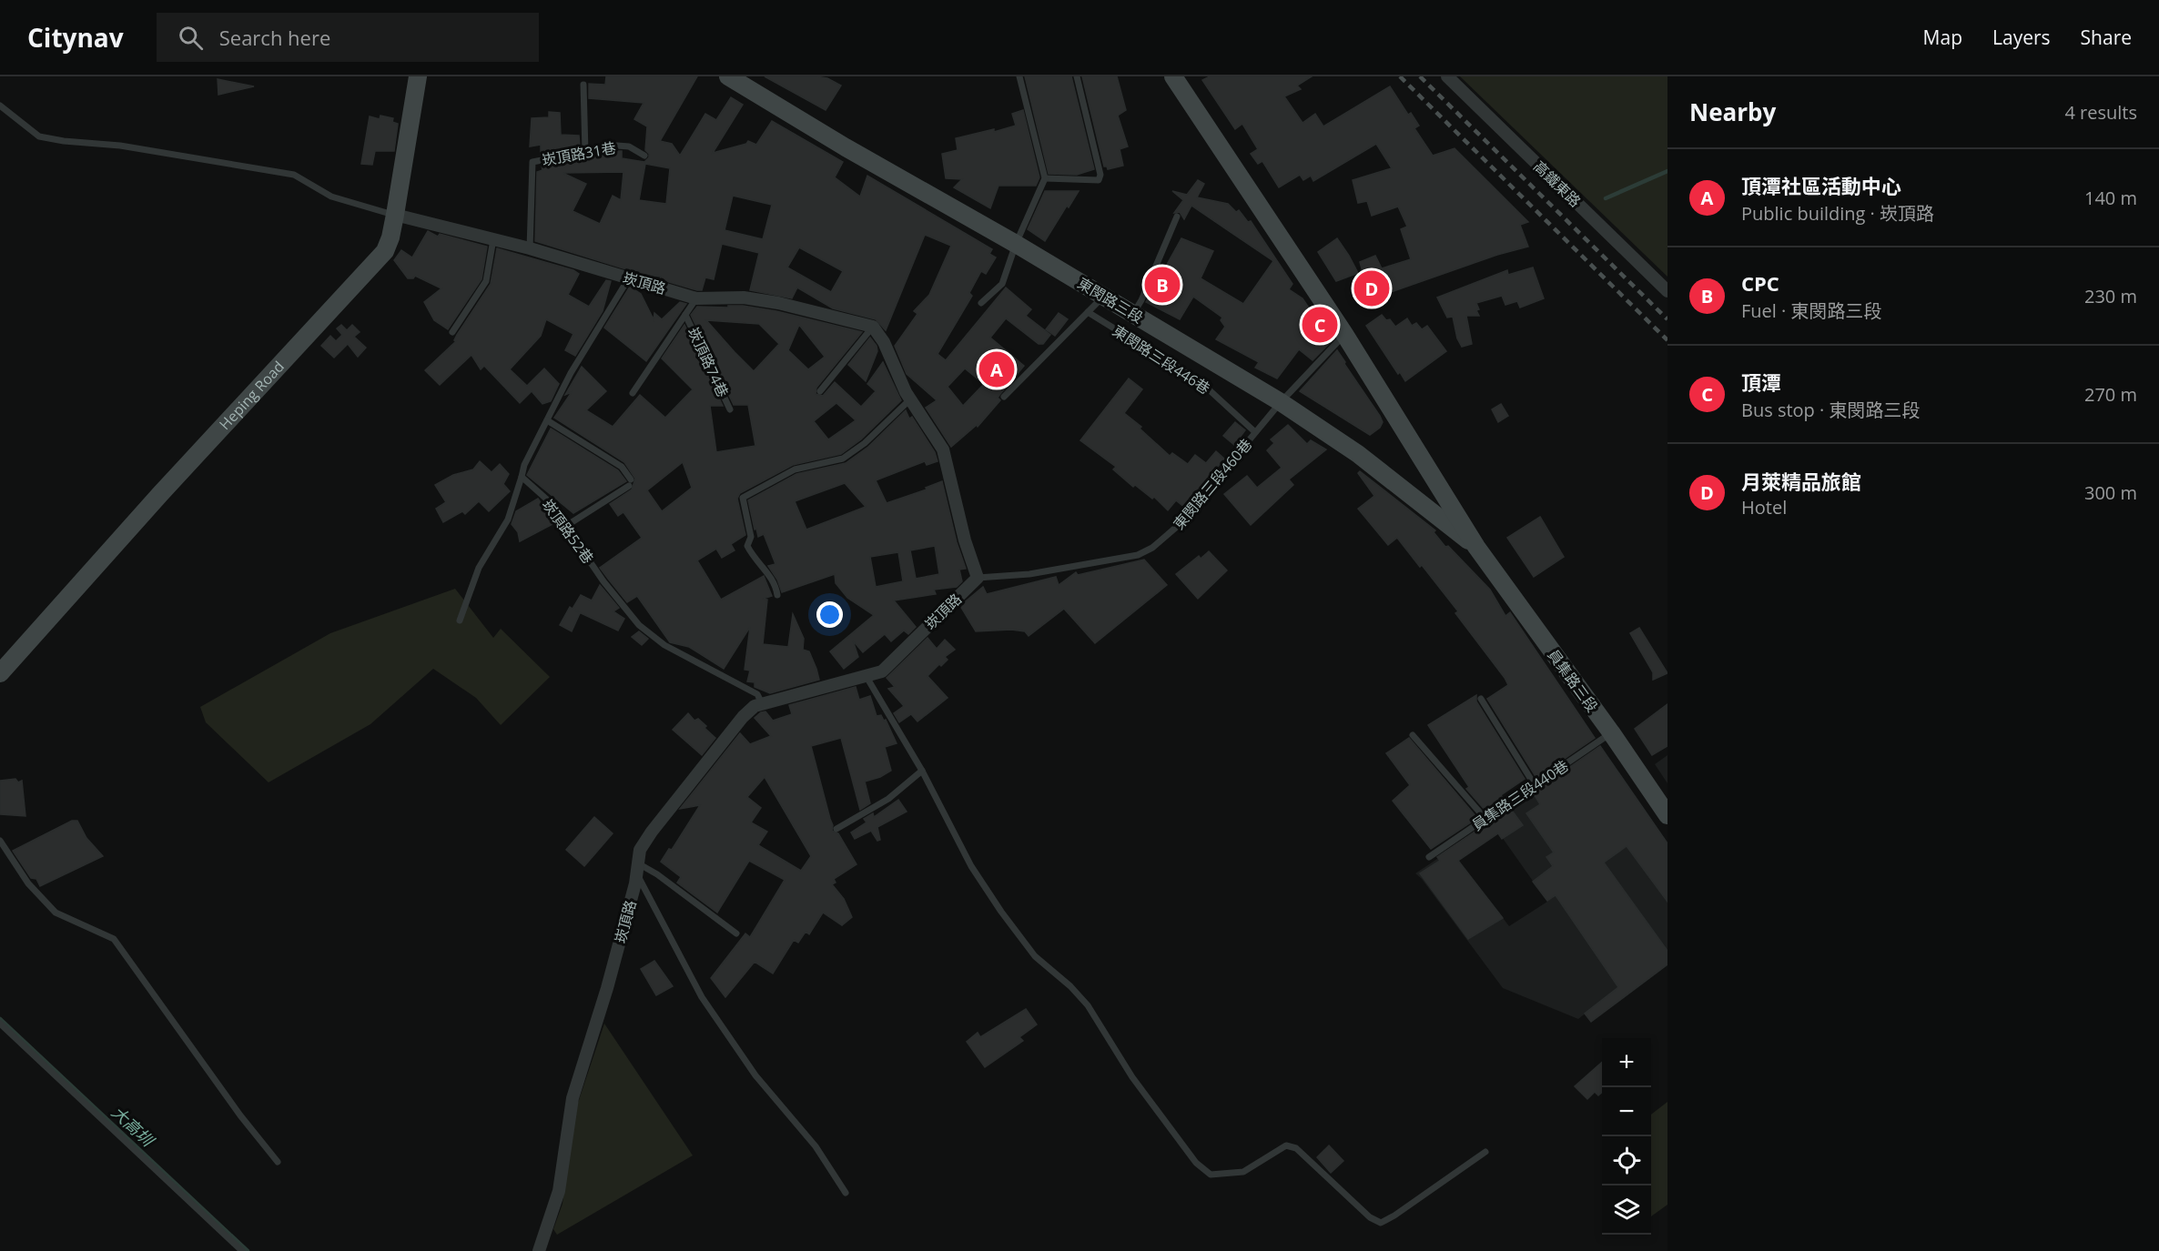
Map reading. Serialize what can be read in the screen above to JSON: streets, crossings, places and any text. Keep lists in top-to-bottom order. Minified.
{"streets":{"street":["高鐵東路","崁頂路","東閔路三段","Heping Road","員集路三段"],"lane":["崁頂路31巷","東閔路三段446巷","崁頂路74巷","東閔路三段460巷","崁頂路52巷","員集路三段440巷"]},"crossings":[["崁頂路31巷","崁頂路"],["崁頂路","崁頂路74巷"],["崁頂路","Heping Road"],["崁頂路","東閔路三段460巷"],["崁頂路","崁頂路52巷"],["東閔路三段","東閔路三段460巷"],["東閔路三段","員集路三段"],["東閔路三段446巷","東閔路三段460巷"],["員集路三段","員集路三段440巷"]],"water":["大高圳"],"page":{"header":"Citynav","search":"Search here","nav":["Map","Layers","Share"],"heading":["Nearby","4 results"],"list":[{"mark":"A","name":"頂潭社區活動中心","note":"Public building · 崁頂路","value":"140 m"},{"mark":"B","name":"CPC","note":"Fuel · 東閔路三段","value":"230 m"},{"mark":"C","name":"頂潭","note":"Bus stop · 東閔路三段","value":"270 m"},{"mark":"D","name":"月萊精品旅館","note":"Hotel","value":"300 m"}],"pins":["B","D","C","A"],"map_buttons":["+","−"]}}
